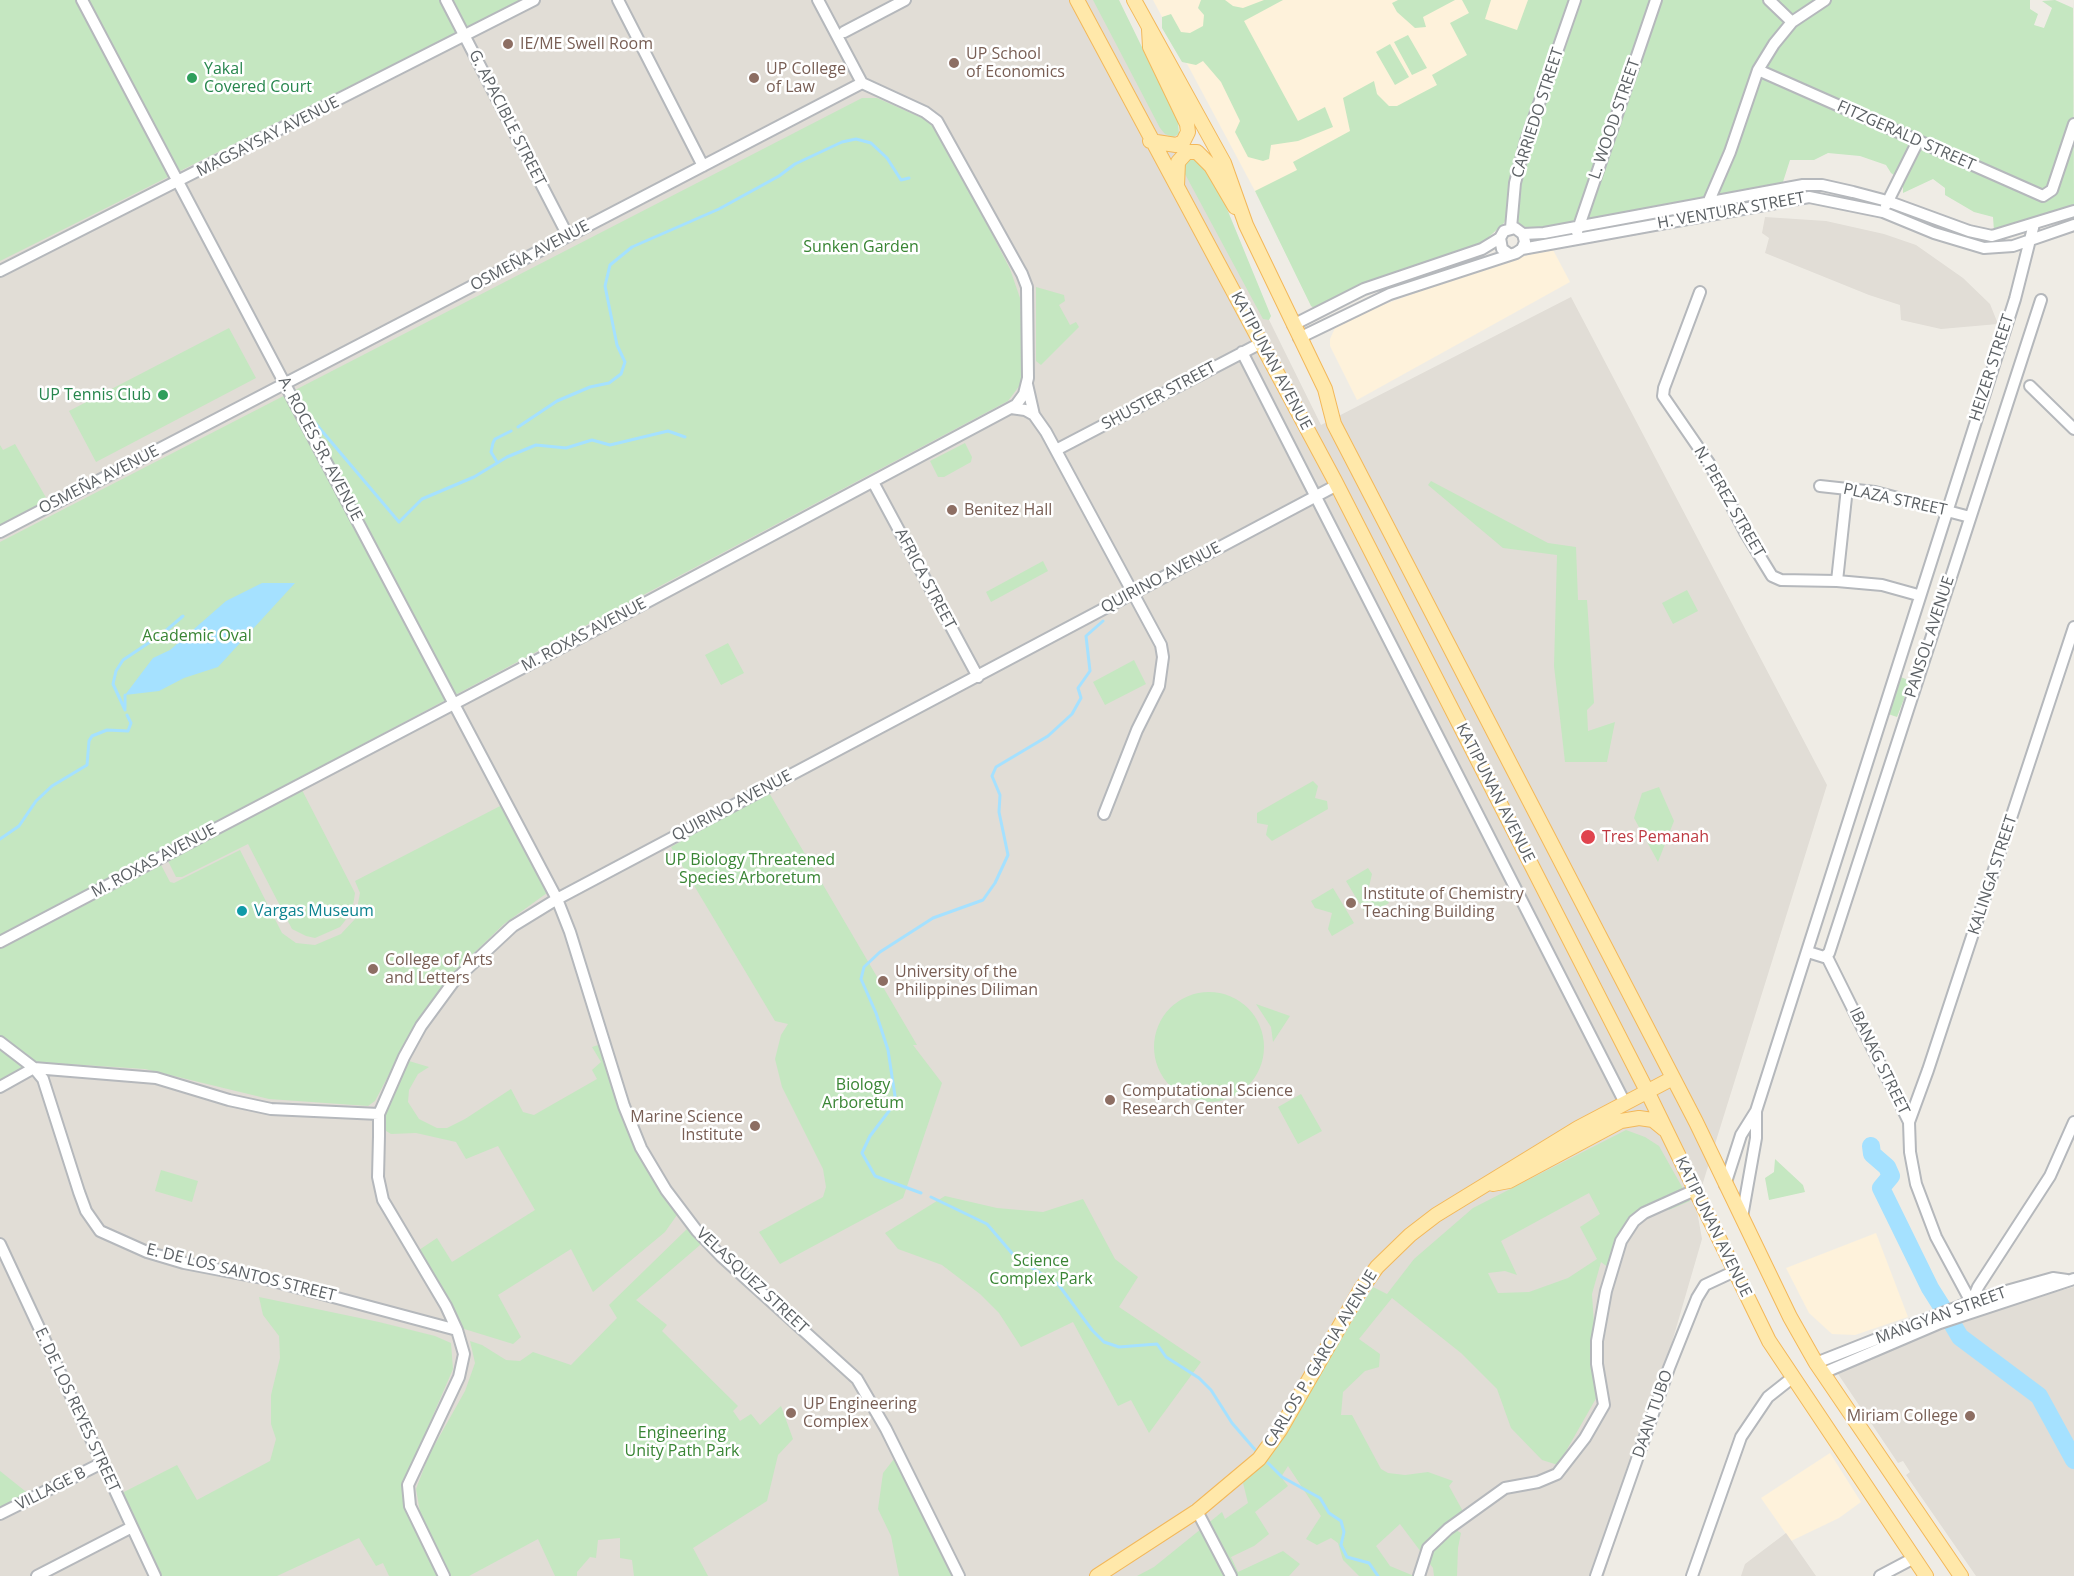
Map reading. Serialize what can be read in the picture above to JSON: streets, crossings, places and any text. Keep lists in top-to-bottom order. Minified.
{"streets":{"main road":["KATIPUNAN AVENUE","CARLOS P. GARCIA AVENUE"],"street":["CARRIEDO STREET","G. APACIBLE STREET","L. WOOD STREET","FITZGERALD STREET","MAGSAYSAY AVENUE","H. VENTURA STREET","OSMEÑA AVENUE","HEIZER STREET","SHUSTER STREET","A. ROCES SR. AVENUE","PLAZA STREET","N. PEREZ STREET","QUIRINO AVENUE","AFRICA STREET","M. ROXAS AVENUE","PANSOL AVENUE","KALINGA STREET","IBANAG STREET","E. DE LOS SANTOS STREET","VELASQUEZ STREET","MANGYAN STREET","E. DE LOS REYES STREET","DAAN TUBO","VILLAGE B"]},"crossings":[["CARRIEDO STREET","H. VENTURA STREET"],["G. APACIBLE STREET","MAGSAYSAY AVENUE"],["G. APACIBLE STREET","OSMEÑA AVENUE"],["L. WOOD STREET","H. VENTURA STREET"],["MAGSAYSAY AVENUE","A. ROCES SR. AVENUE"],["H. VENTURA STREET","HEIZER STREET"],["OSMEÑA AVENUE","A. ROCES SR. AVENUE"],["KATIPUNAN AVENUE","SHUSTER STREET"],["KATIPUNAN AVENUE","QUIRINO AVENUE"],["KATIPUNAN AVENUE","PANSOL AVENUE"],["KATIPUNAN AVENUE","MANGYAN STREET"],["KATIPUNAN AVENUE","CARLOS P. GARCIA AVENUE"],["KATIPUNAN AVENUE","DAAN TUBO"],["HEIZER STREET","PLAZA STREET"],["HEIZER STREET","PANSOL AVENUE"],["A. ROCES SR. AVENUE","QUIRINO AVENUE"],["A. ROCES SR. AVENUE","M. ROXAS AVENUE"],["A. ROCES SR. AVENUE","VELASQUEZ STREET"],["PLAZA STREET","PANSOL AVENUE"],["N. PEREZ STREET","PANSOL AVENUE"],["QUIRINO AVENUE","AFRICA STREET"],["QUIRINO AVENUE","E. DE LOS SANTOS STREET"],["QUIRINO AVENUE","VELASQUEZ STREET"],["AFRICA STREET","M. ROXAS AVENUE"],["PANSOL AVENUE","IBANAG STREET"],["KALINGA STREET","IBANAG STREET"],["IBANAG STREET","MANGYAN STREET"],["E. DE LOS REYES STREET","VILLAGE B"]],"parks":["Sunken Garden","Academic Oval","UP Biology Threatened Species Arboretum","Biology Arboretum","Science Complex Park","Engineering Unity Path Park"],"places":["IE/ME Swell Room","UP School of Economics","Yakal Covered Court","UP College of Law","UP Tennis Club","Benitez Hall","Tres Pemanah","Institute of Chemistry Teaching Building","Vargas Museum","College of Arts and Letters","University of the Philippines Diliman","Computational Science Research Center","Marine Science Institute","UP Engineering Complex","Miriam College"]}
